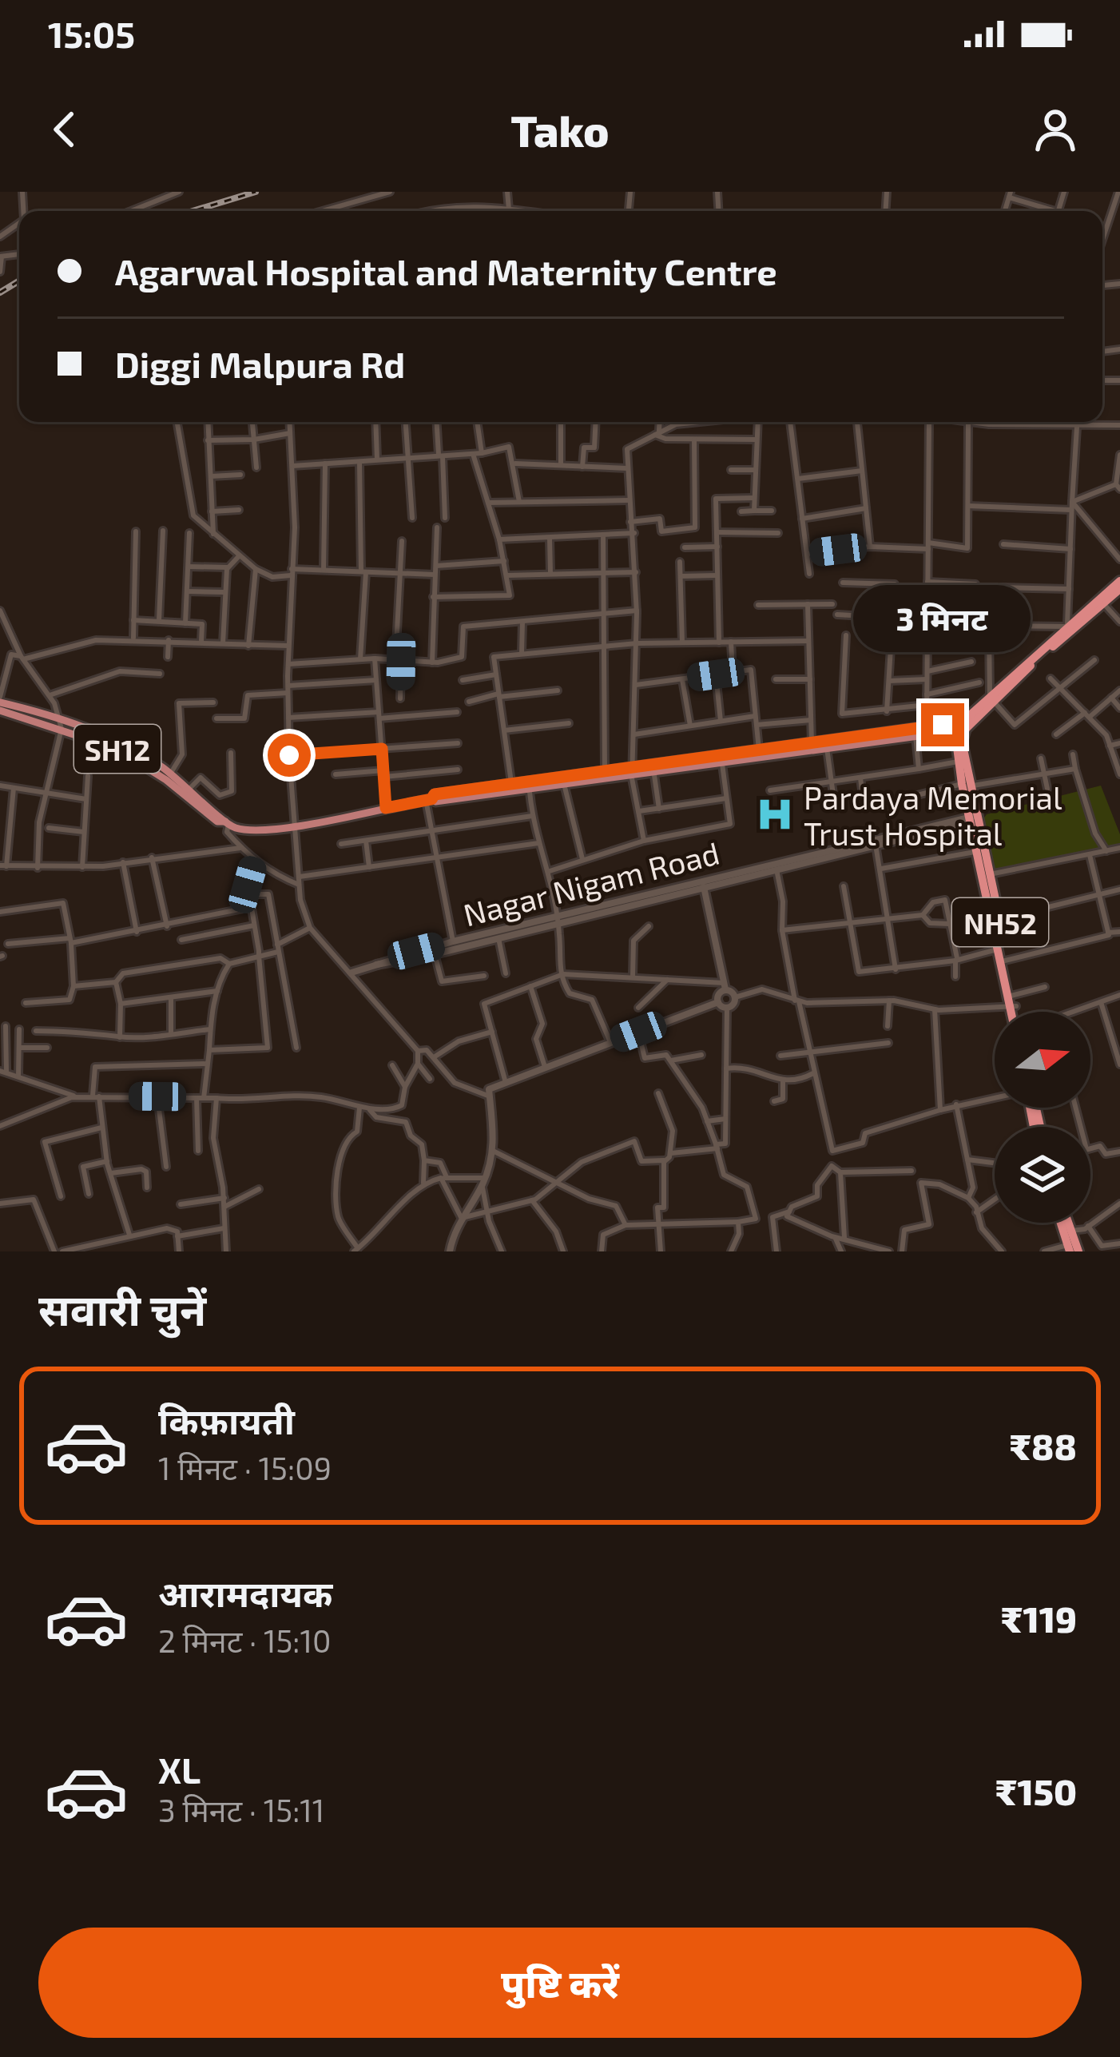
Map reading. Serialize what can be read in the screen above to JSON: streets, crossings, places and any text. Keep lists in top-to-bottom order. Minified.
{"streets":{"highway":["NH52"],"main road":["SH12"],"street":["Nagar Nigam Road"]},"crossings":[["Nagar Nigam Road","NH52"]],"places":{"hospital":["Pardaya Memorial Trust Hospital"]},"north":"right","page":{"status":"15:05","header":"Tako","banner":["Agarwal Hospital and Maternity Centre","Diggi Malpura Rd"],"bubble":"3 मिनट","heading":"सवारी चुनें","list":[{"name":"किफ़ायती","note":"1 मिनट · 15:09","value":"₹88"},{"name":"आरामदायक","note":"2 मिनट · 15:10","value":"₹119"},{"name":"XL","note":"3 मिनट · 15:11","value":"₹150"}],"buttons":"पुष्टि करें"}}
